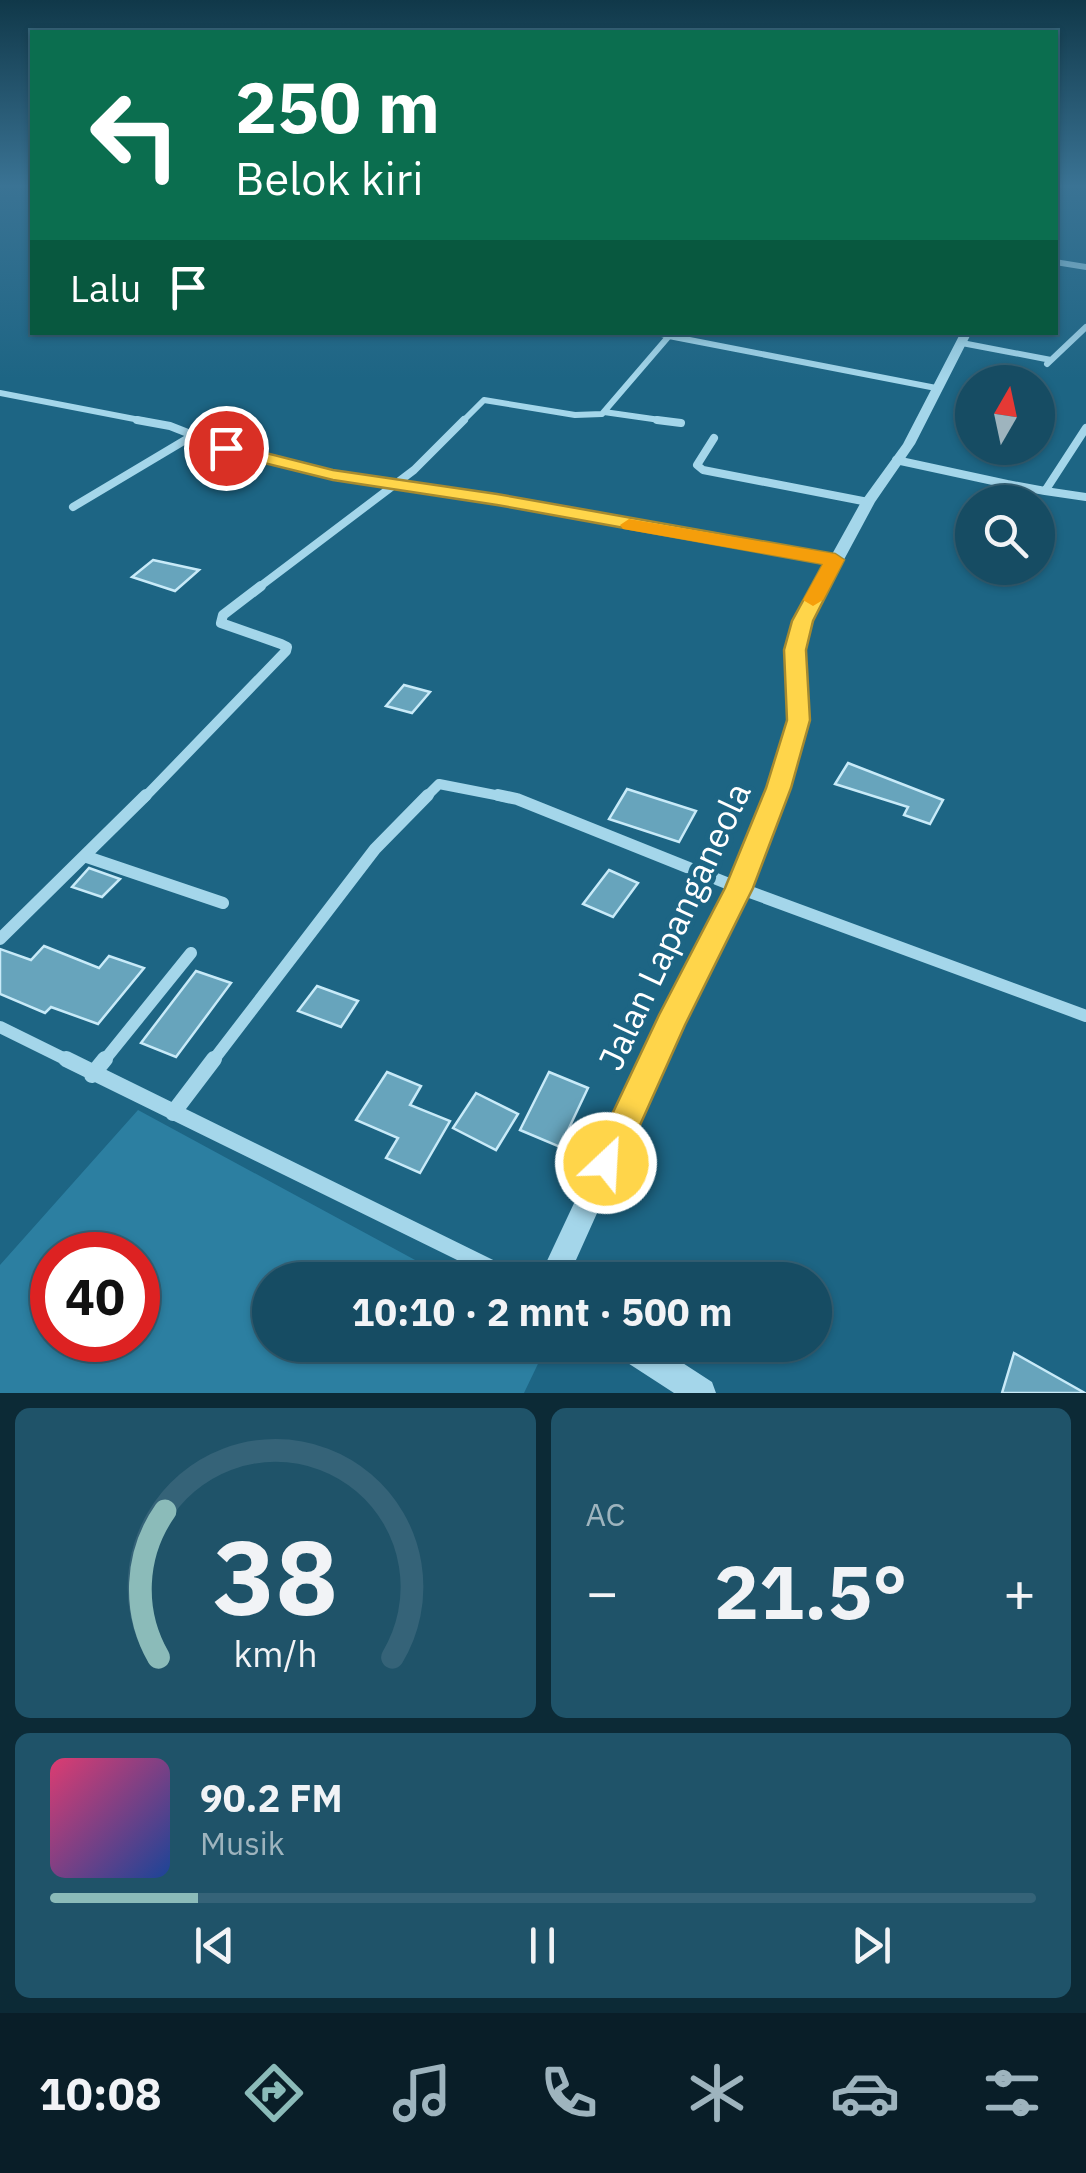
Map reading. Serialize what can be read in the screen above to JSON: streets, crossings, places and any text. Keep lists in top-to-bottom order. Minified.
{"streets":{"street":["Jalan Lapanganeola"]},"north":"top","page":{"turn":["250 m","Belok kiri"],"then":"Lalu","limit":"40","trip":"10:10 · 2 mnt · 500 m","tile":"AC","heat":["−","21.5°","+"],"song":["90.2 FM","Musik"],"tabs":"10:08","gauge":["38","km/h"]}}
